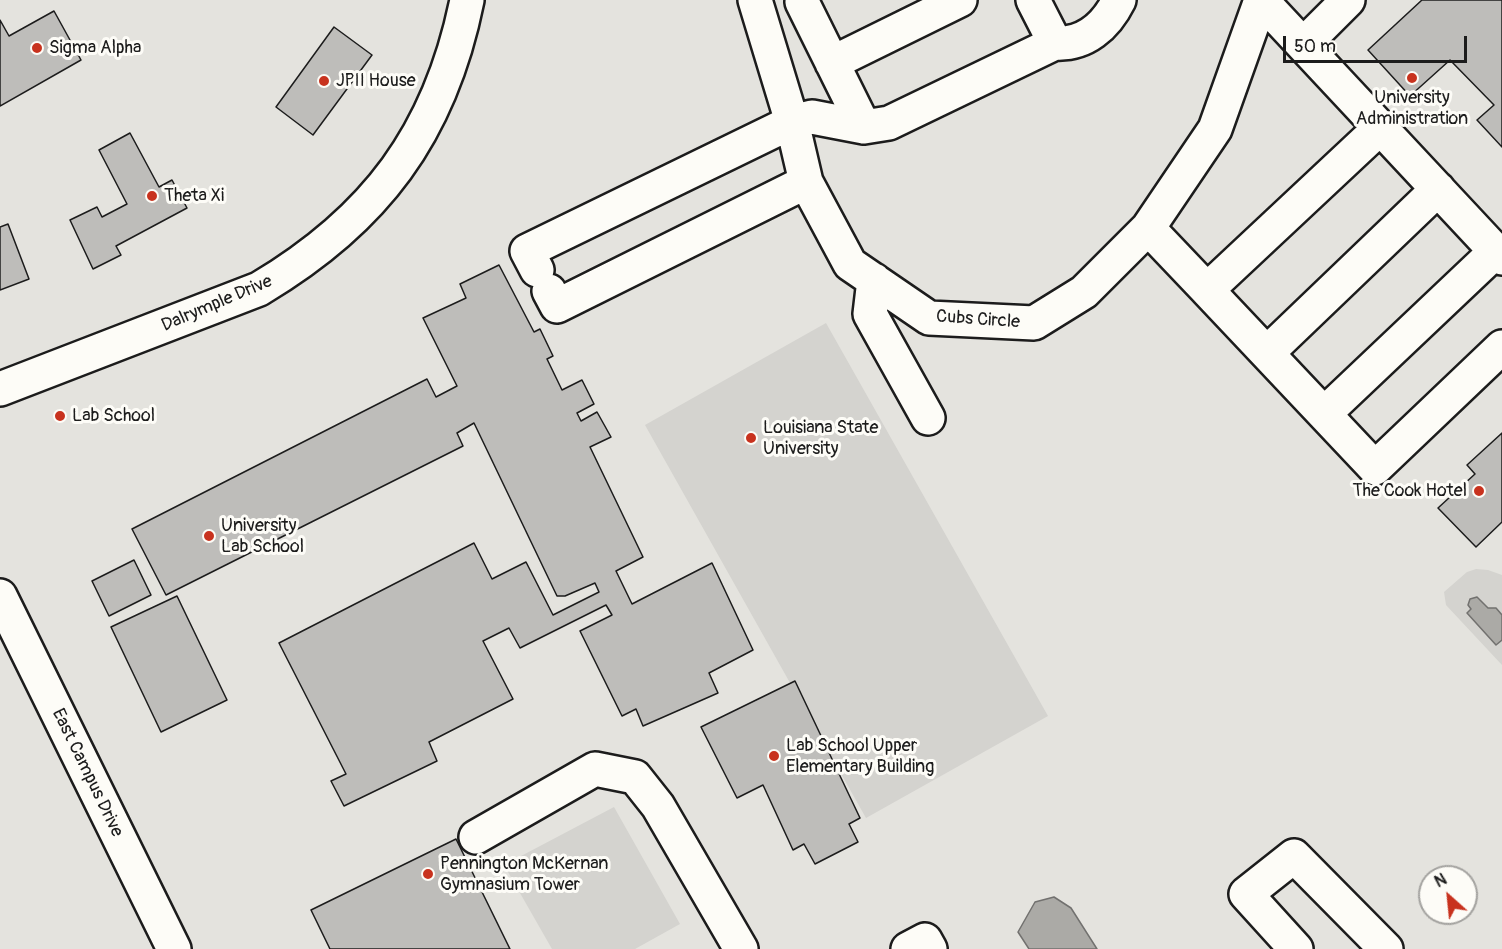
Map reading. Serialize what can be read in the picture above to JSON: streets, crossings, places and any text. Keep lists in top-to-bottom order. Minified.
{"streets":{"street":["Dalrymple Drive","Cubs Circle","East Campus Drive"]},"places":["Sigma Alpha","University Administration","JPII House","Theta Xi","Lab School","Louisiana State University","The Cook Hotel","University Lab School","Lab School Upper Elementary Building","Pennington McKernan Gymnasium Tower"],"scale_bar":"50 m","north":"top left"}
